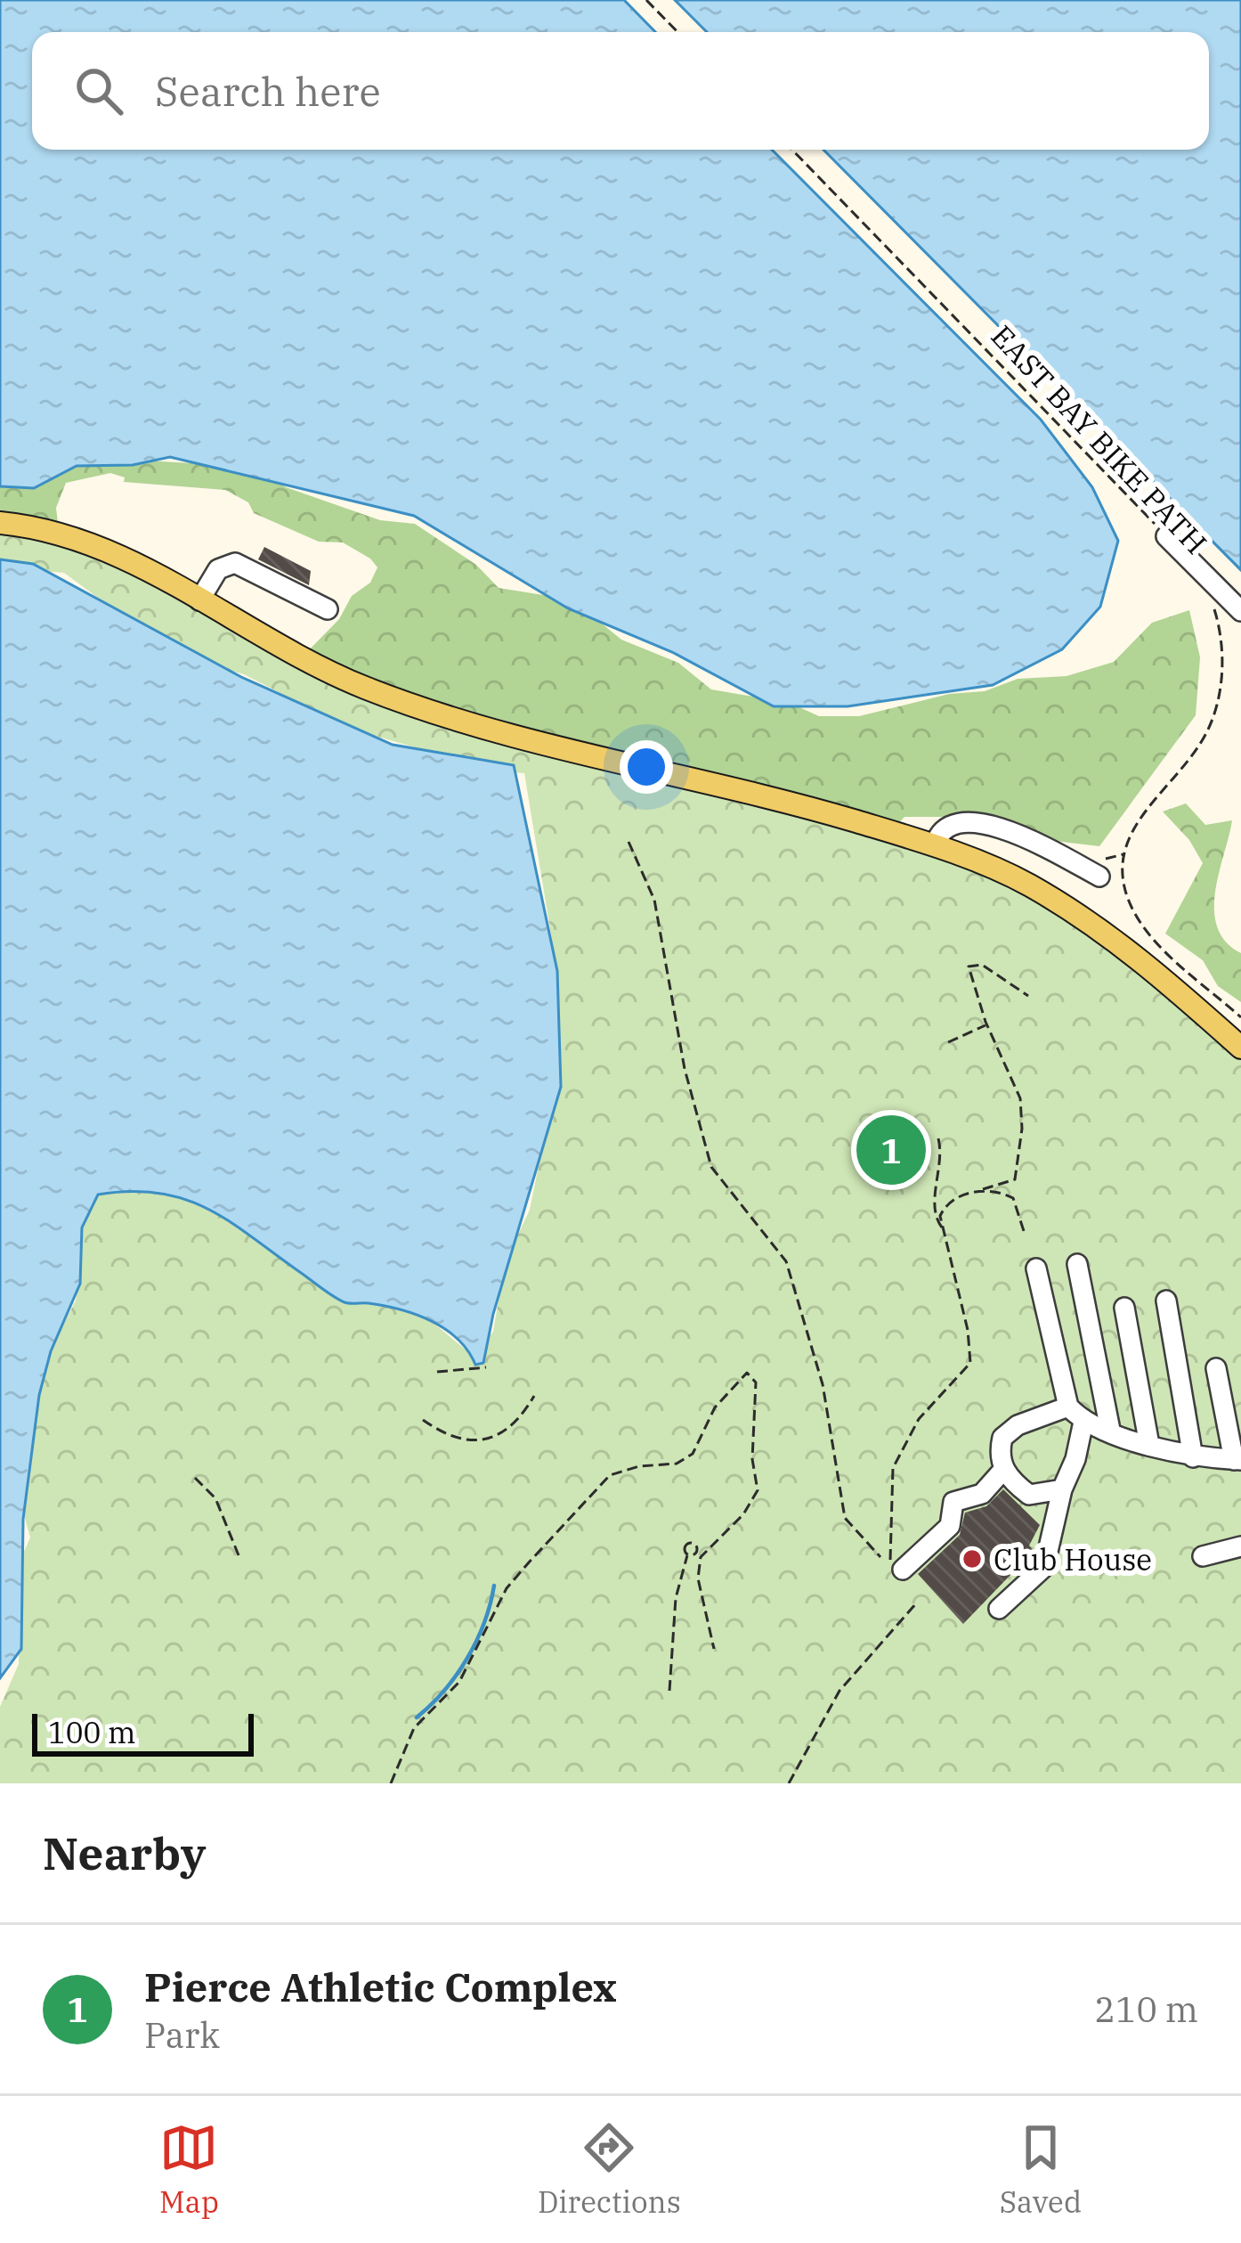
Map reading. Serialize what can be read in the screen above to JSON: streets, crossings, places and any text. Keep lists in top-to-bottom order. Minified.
{"streets":{"path":["EAST BAY BIKE PATH"]},"places":["Club House"],"scale_bar":"100 m","page":{"search":"Search here","pins":"1","scale":"100 m","heading":"Nearby","list":[{"mark":"1","name":"Pierce Athletic Complex","note":"Park","value":"210 m"}],"nav":["Map","Directions","Saved"]}}
